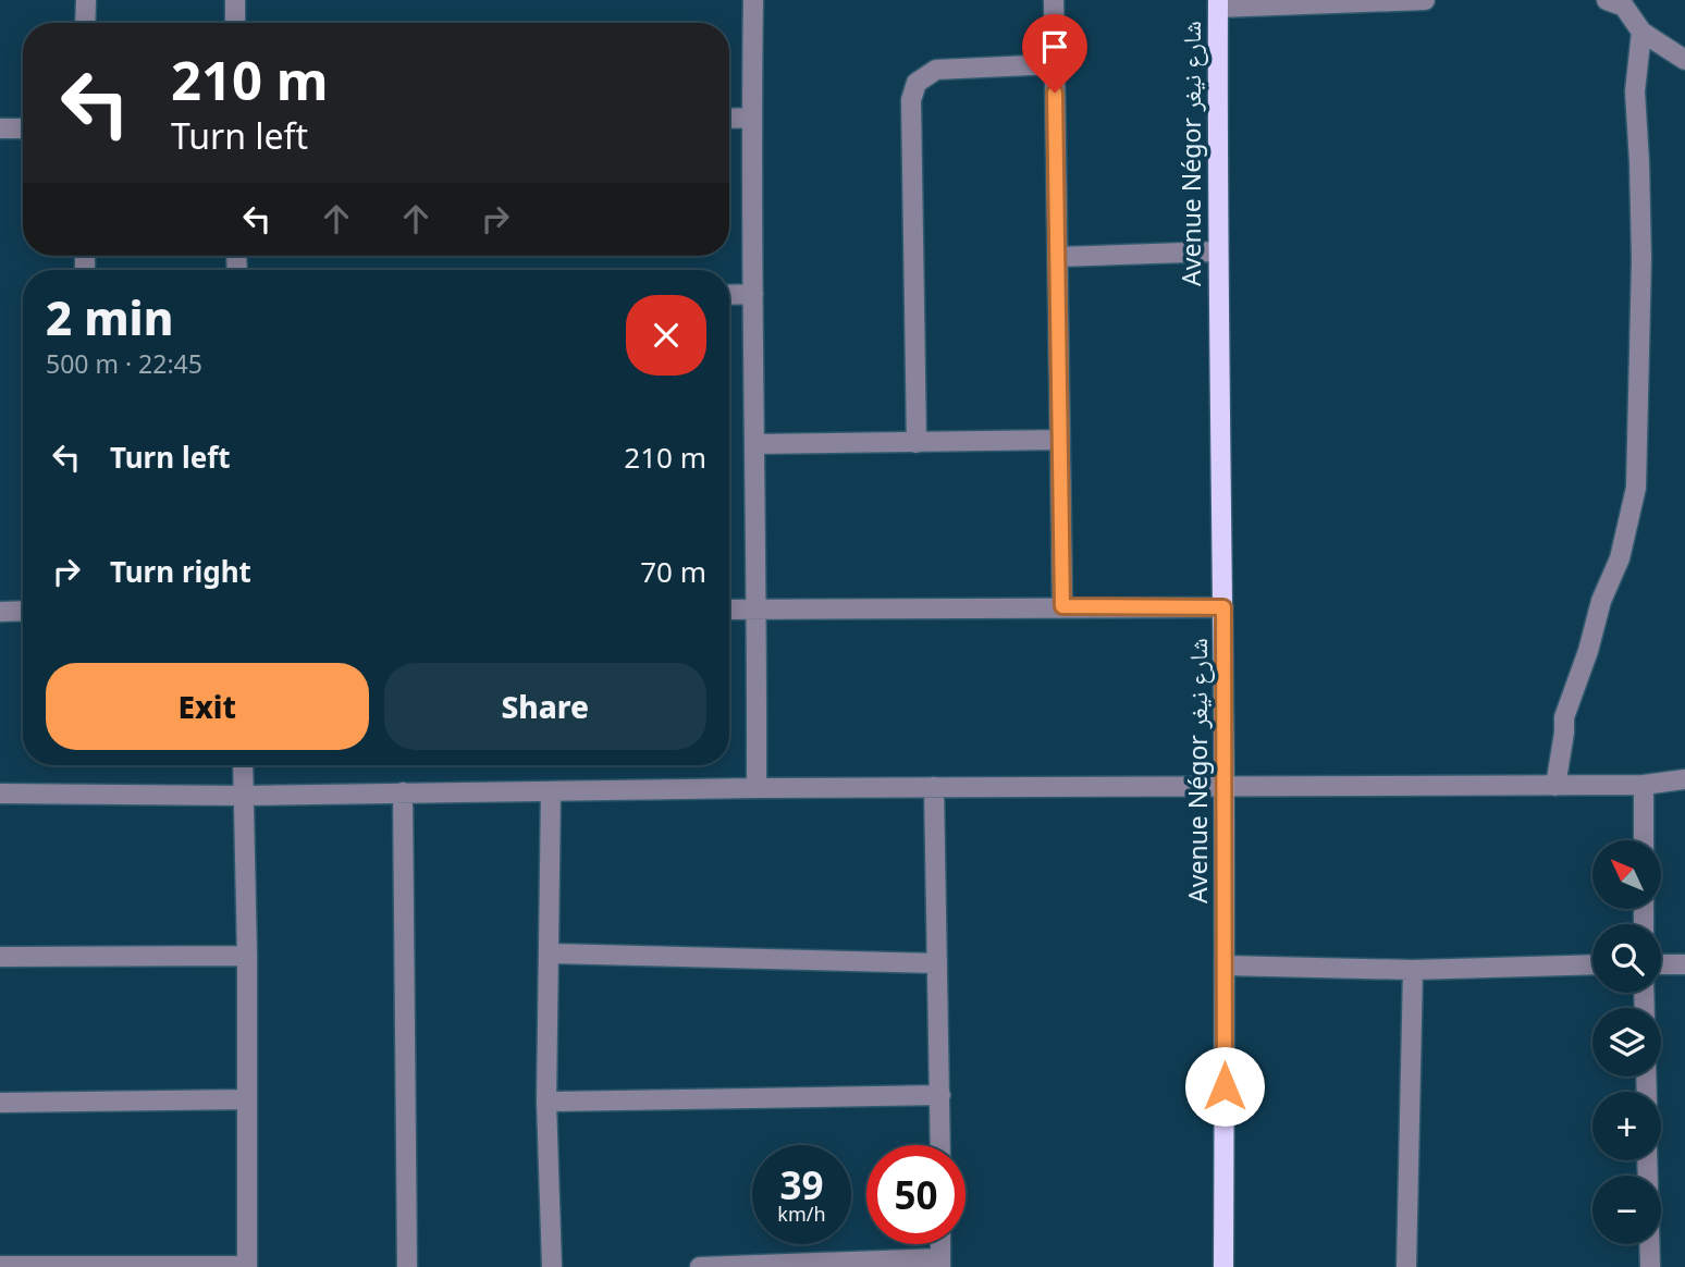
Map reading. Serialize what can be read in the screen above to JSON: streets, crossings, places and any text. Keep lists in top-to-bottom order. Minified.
{"streets":{"main road":["Avenue Négor شارع نيغر"]},"north":"top left","page":{"turn":["210 m","Turn left"],"heading":["2 min","500 m · 22:45"],"list":[{"name":"Turn left","value":"210 m"},{"name":"Turn right","value":"70 m"}],"buttons":["Exit","Share"],"map_buttons":["+","−"],"speed":"39 km/h","limit":"50"}}
